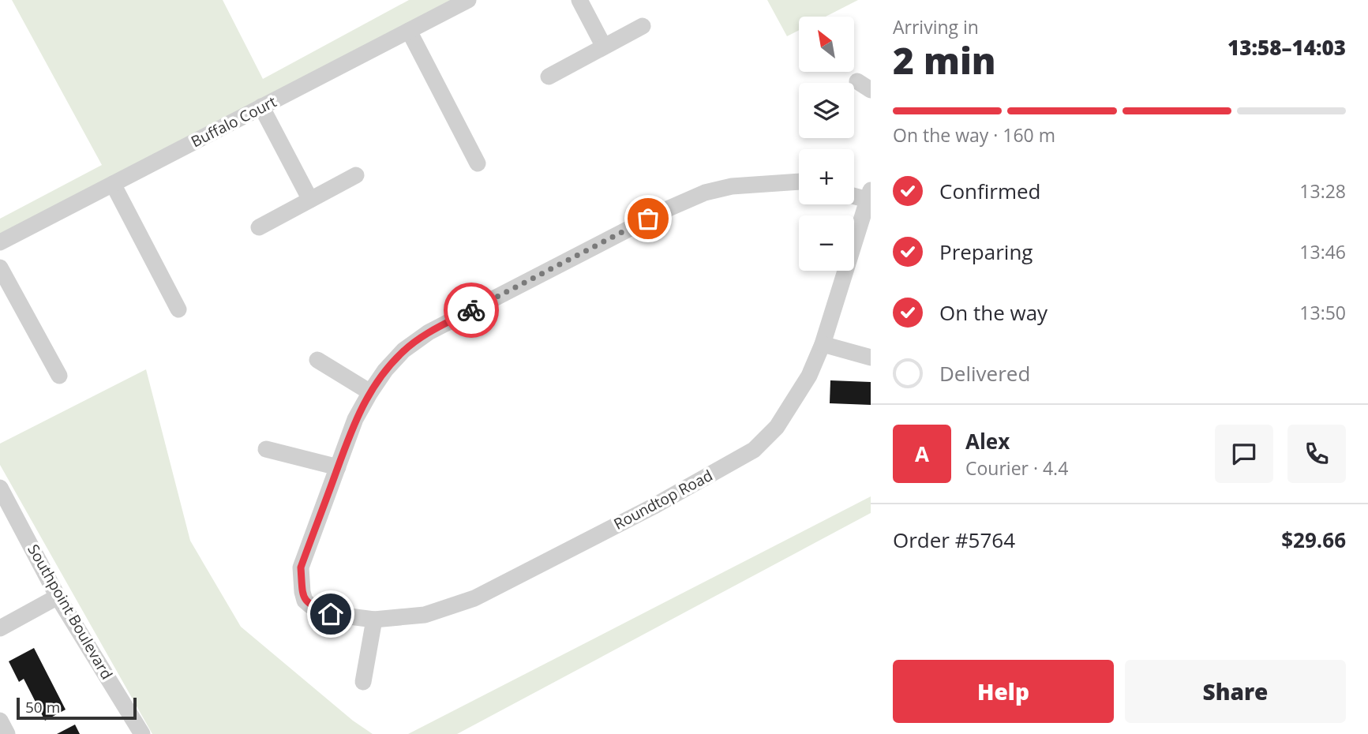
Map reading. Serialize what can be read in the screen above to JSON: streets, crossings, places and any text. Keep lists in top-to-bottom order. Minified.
{"streets":{"street":["Buffalo Court","Roundtop Road","Southpoint Boulevard"]},"scale_bar":"50 m","north":"top left","page":{"heading":["2 min","Arriving in","13:58–14:03"],"panel":["Alex","Courier · 4.4","Order #5764","$29.66"],"map_buttons":["+","−"],"bar":"On the way · 160 m","list":[["Confirmed","13:28"],["Preparing","13:46"],["On the way","13:50"],"Delivered"],"round":"A","buttons":["Help","Share"],"scale":"50 m"}}
